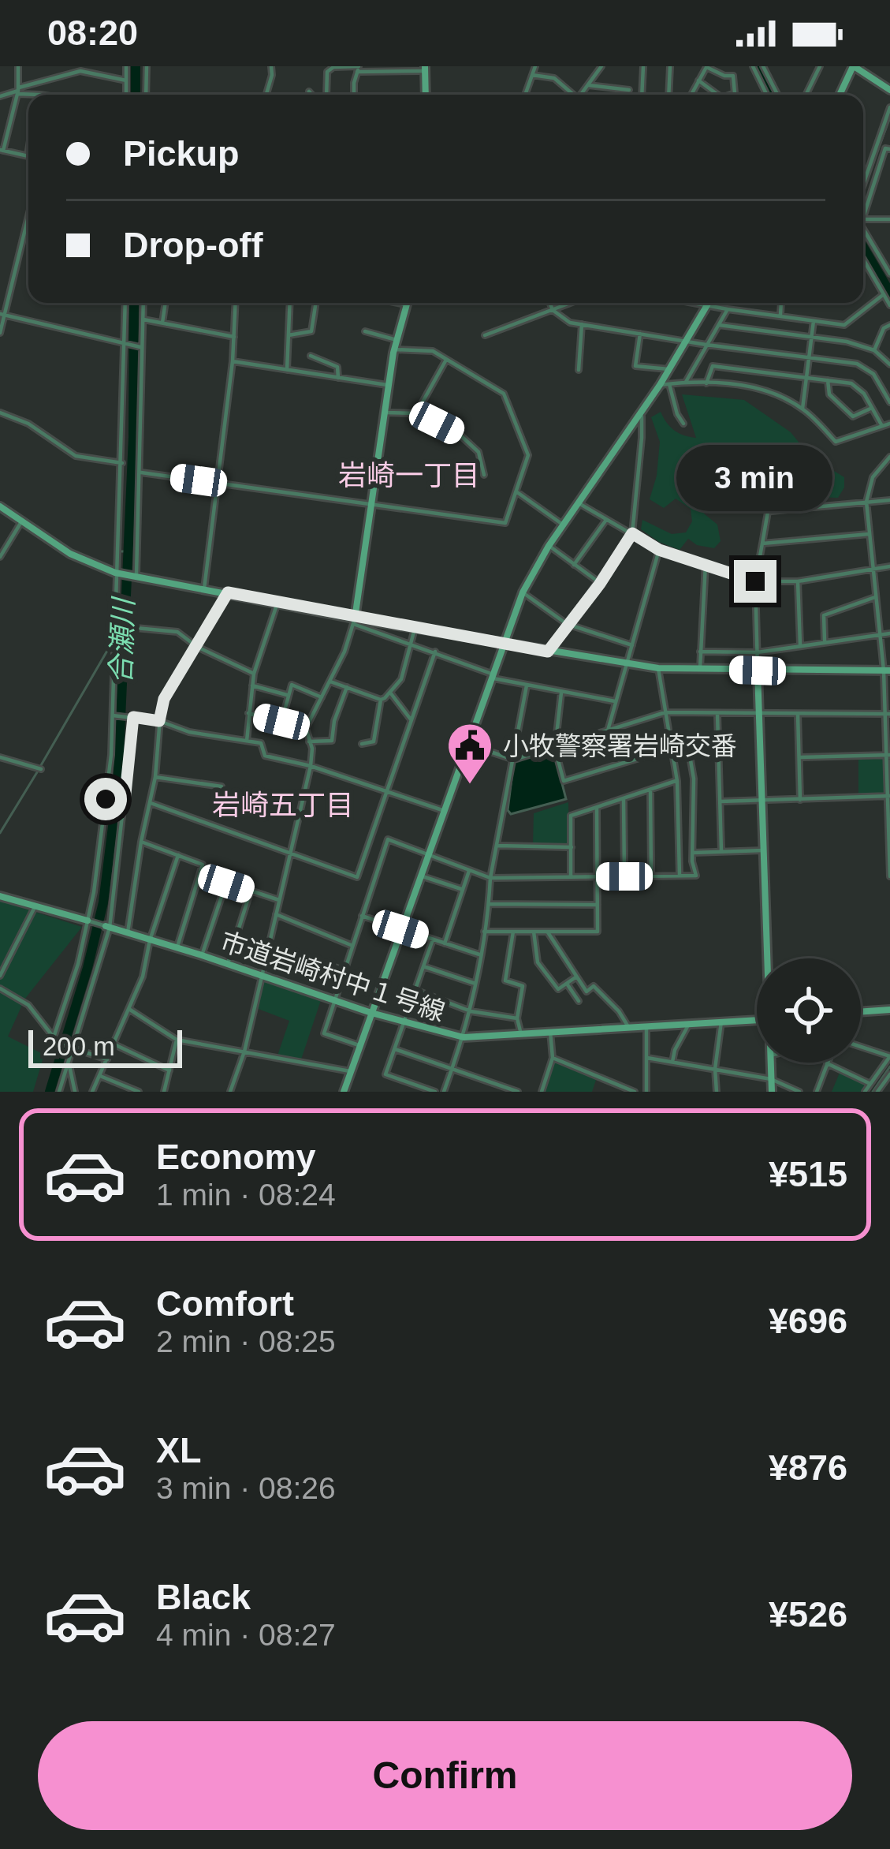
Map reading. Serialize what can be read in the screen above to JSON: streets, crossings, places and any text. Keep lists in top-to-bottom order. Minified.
{"streets":{"street":["市道岩崎村中１号線"]},"districts":["岩崎一丁目","岩崎五丁目"],"water":["合瀬川"],"places":{"public building":["小牧警察署岩崎交番"]},"scale_bar":"200 m","page":{"status":"08:20","banner":["Pickup","Drop-off"],"bubble":"3 min","scale":"200 m","list":[{"name":"Economy","note":"1 min · 08:24","value":"¥515"},{"name":"Comfort","note":"2 min · 08:25","value":"¥696"},{"name":"XL","note":"3 min · 08:26","value":"¥876"},{"name":"Black","note":"4 min · 08:27","value":"¥526"}],"buttons":"Confirm"}}
